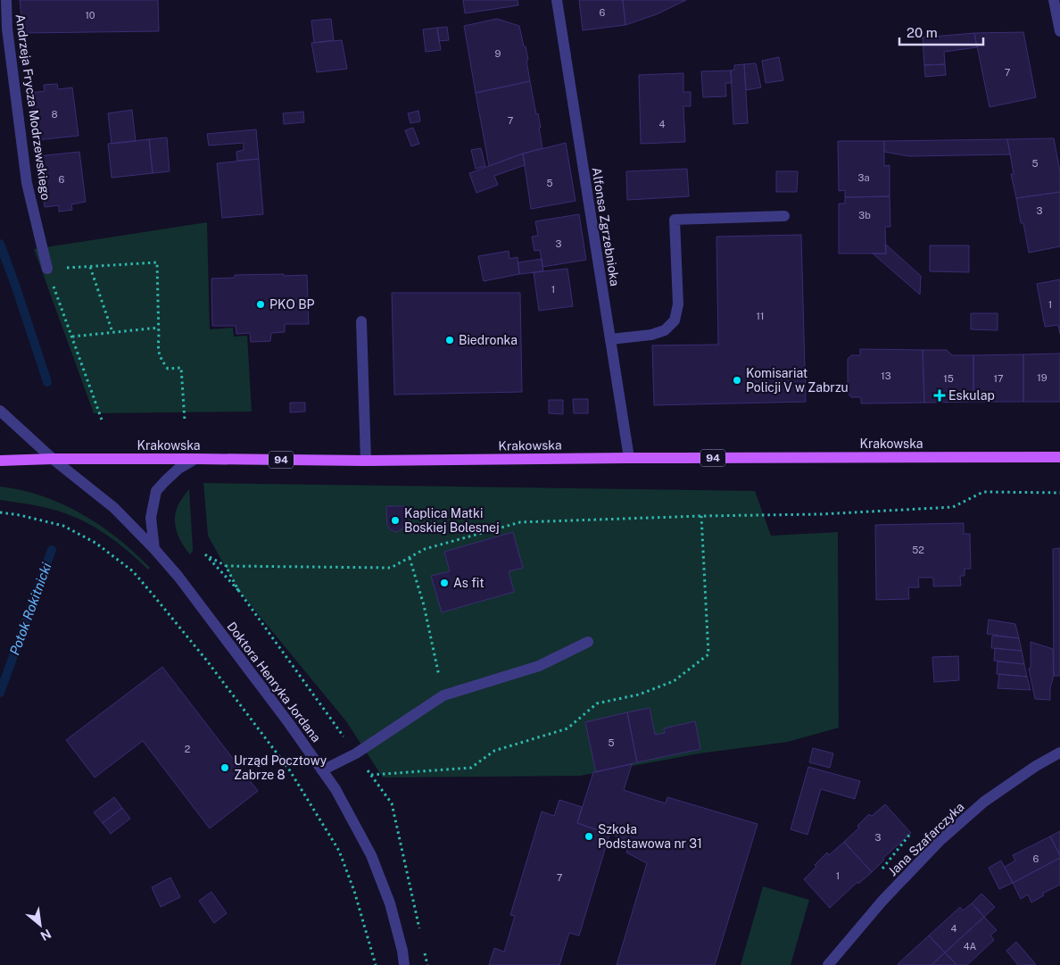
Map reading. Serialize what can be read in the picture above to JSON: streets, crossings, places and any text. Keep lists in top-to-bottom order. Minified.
{"streets":{"main road":["Krakowska","94"],"street":["Andrzeja Frycza Modrzewskiego","Alfonsa Zgrzebnioka","Doktora Henryka Jordana","Jana Szafarczyka"]},"crossings":[["Alfonsa Zgrzebnioka","Krakowska"],["Krakowska","Doktora Henryka Jordana"]],"water":["Potok Rokitnicki"],"places":{"other":["PKO BP","Biedronka","Komisariat Policji V w Zabrzu","Kaplica Matki Boskiej Bolesnej","As fit","Urząd Pocztowy Zabrze 8","Szkoła Podstawowa nr 31"],"health":["Eskulap"]},"house_numbers":["6","10","9","7","8","7","4","5","3a","6","5","3","3b","3","1","1","11","13","19","15","17","52","5","2","3","6","1","7","4","4A"],"scale_bar":"20 m","north":"bottom right"}
